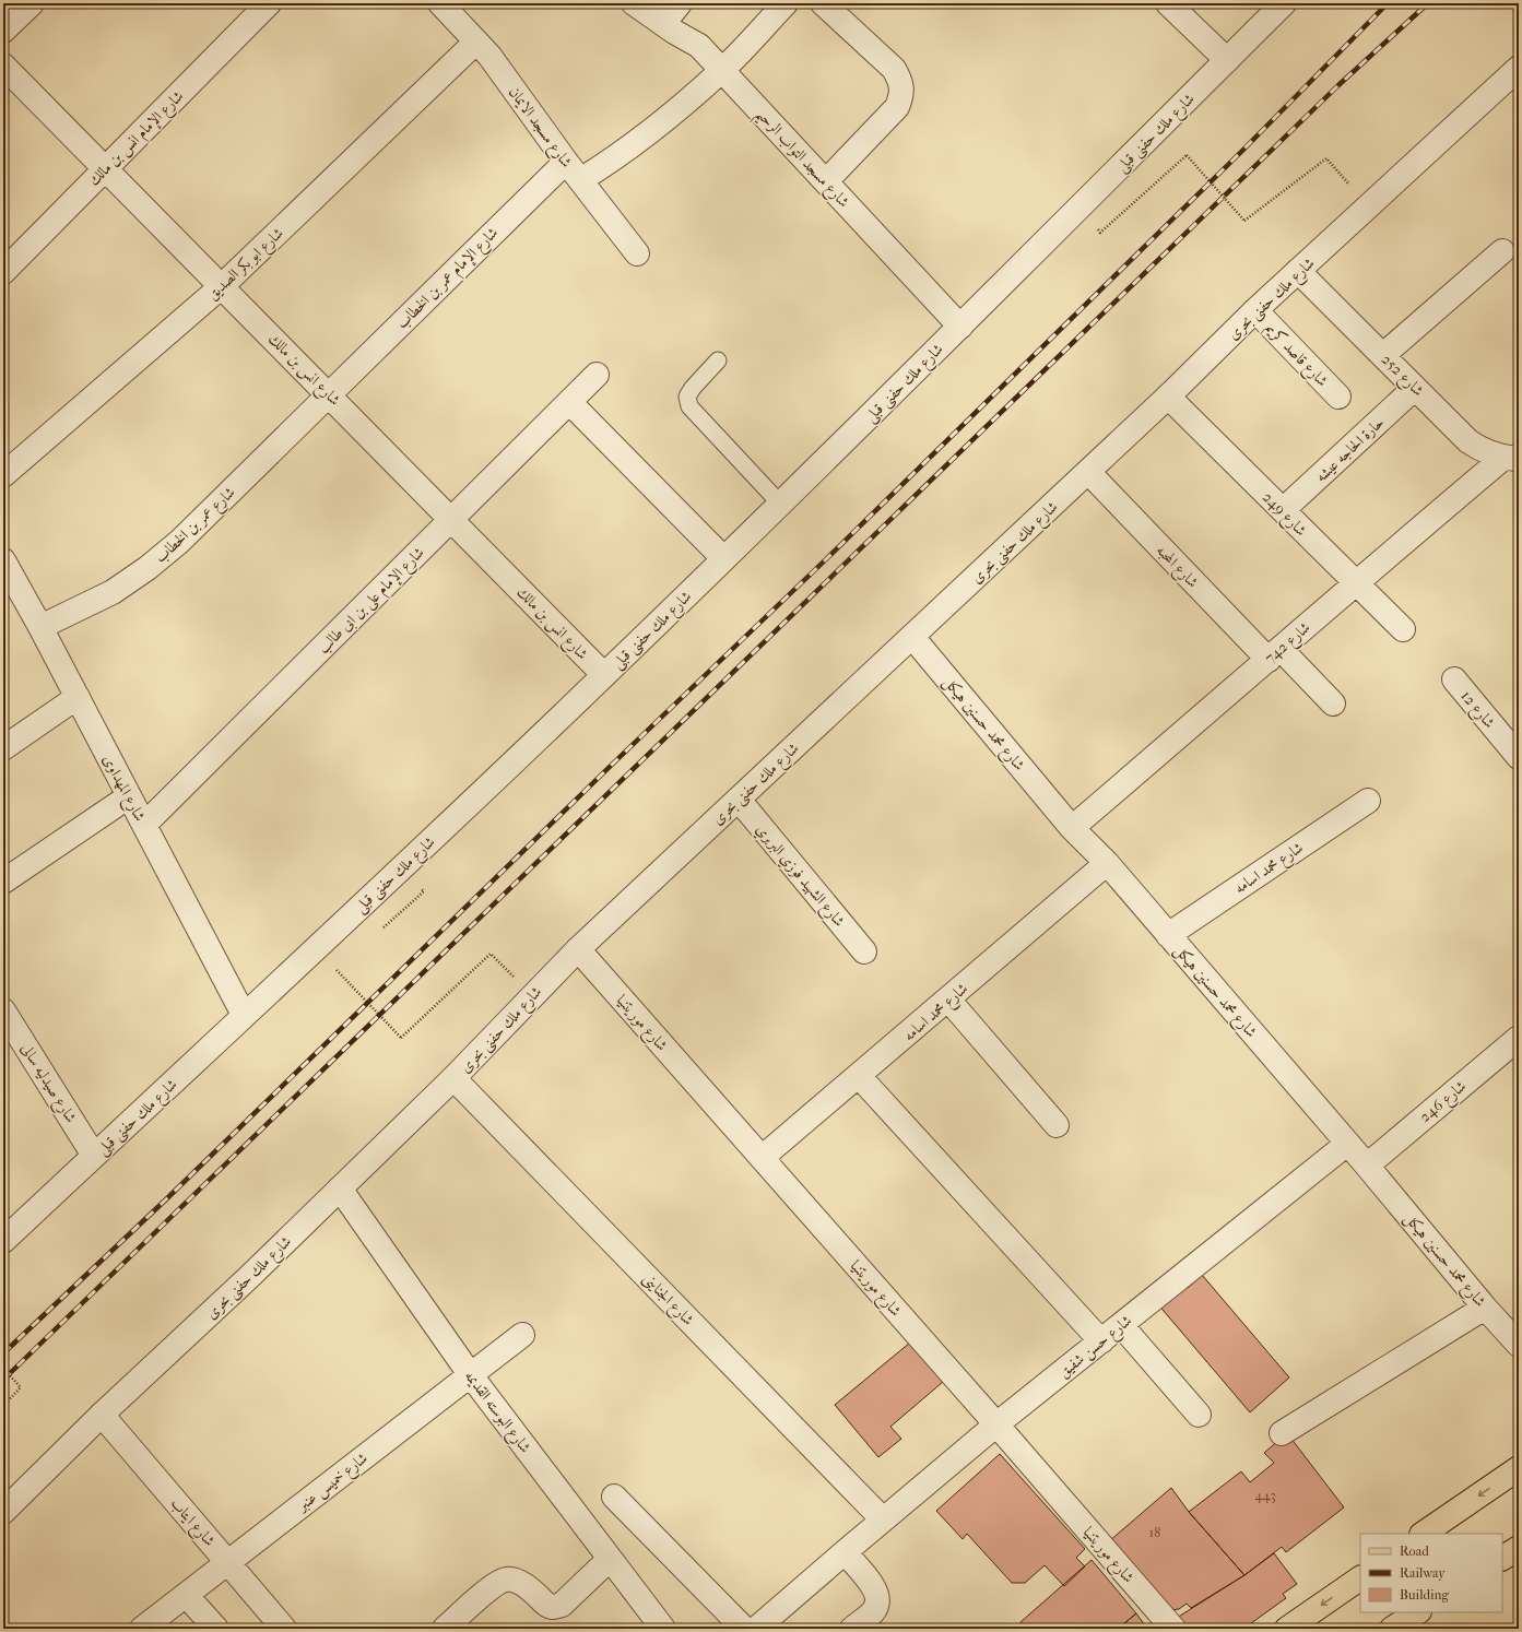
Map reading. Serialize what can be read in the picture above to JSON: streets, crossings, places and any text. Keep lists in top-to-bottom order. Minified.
{"streets":{"street":["شارع مسجد الايمان","شارع ملك حفنى قبلى","شارع الإمام انس بن مالك","شارع مسجد التواب الرحيم","شارع ابو بكر الصديق","شارع الإمام عمر بن الخطاب","شارع ملك حفنى بحرى","شارع قاصد كريم","شارع انس بن مالك","شارع 252","حارة الحاجه عيشه","شارع 249","شارع عمر بن الخطاب","شارع المحبه","شارع الإمام على بن ابى طالب","شارع 742","شارع 12","شارع محمد حسنين هيكل","شارع المهداوى","شارع محمد اسامه","شارع الشهيد فوزي البربري","شارع موريتنيا","شارع صيدليه سالى","شارع 246","شارع الجناينى","شارع حسن شفيق","شارع البوسته القديمه","شارع خميس عنبر","شارع ايتاب"]},"crossings":[["شارع مسجد الايمان","شارع ابو بكر الصديق"],["شارع مسجد الايمان","شارع الإمام عمر بن الخطاب"],["شارع ملك حفنى قبلى","شارع مسجد التواب الرحيم"],["شارع ملك حفنى قبلى","شارع انس بن مالك"],["شارع ملك حفنى قبلى","شارع المهداوى"],["شارع ملك حفنى قبلى","شارع صيدليه سالى"],["شارع الإمام انس بن مالك","شارع انس بن مالك"],["شارع ابو بكر الصديق","شارع انس بن مالك"],["شارع الإمام عمر بن الخطاب","شارع انس بن مالك"],["شارع الإمام عمر بن الخطاب","شارع عمر بن الخطاب"],["شارع ملك حفنى بحرى","شارع قاصد كريم"],["شارع ملك حفنى بحرى","شارع 252"],["شارع ملك حفنى بحرى","شارع 249"],["شارع ملك حفنى بحرى","شارع المحبه"],["شارع ملك حفنى بحرى","شارع محمد حسنين هيكل"],["شارع ملك حفنى بحرى","شارع الشهيد فوزي البربري"],["شارع ملك حفنى بحرى","شارع موريتنيا"],["شارع ملك حفنى بحرى","شارع الجناينى"],["شارع ملك حفنى بحرى","شارع البوسته القديمه"],["شارع ملك حفنى بحرى","شارع ايتاب"],["شارع انس بن مالك","شارع عمر بن الخطاب"],["شارع انس بن مالك","شارع الإمام على بن ابى طالب"],["شارع 252","حارة الحاجه عيشه"],["شارع 252","شارع 742"],["حارة الحاجه عيشه","شارع 249"],["شارع 249","شارع 742"],["شارع عمر بن الخطاب","شارع المهداوى"],["شارع المحبه","شارع 742"],["شارع الإمام على بن ابى طالب","شارع المهداوى"],["شارع 742","شارع محمد حسنين هيكل"],["شارع محمد حسنين هيكل","شارع محمد اسامه"],["شارع محمد حسنين هيكل","شارع 246"],["شارع محمد حسنين هيكل","شارع حسن شفيق"],["شارع محمد اسامه","شارع موريتنيا"],["شارع موريتنيا","شارع حسن شفيق"],["شارع الجناينى","شارع حسن شفيق"],["شارع البوسته القديمه","شارع خميس عنبر"],["شارع خميس عنبر","شارع ايتاب"]],"house_numbers":["443","18"],"legend":["Road","Railway","Building"]}
